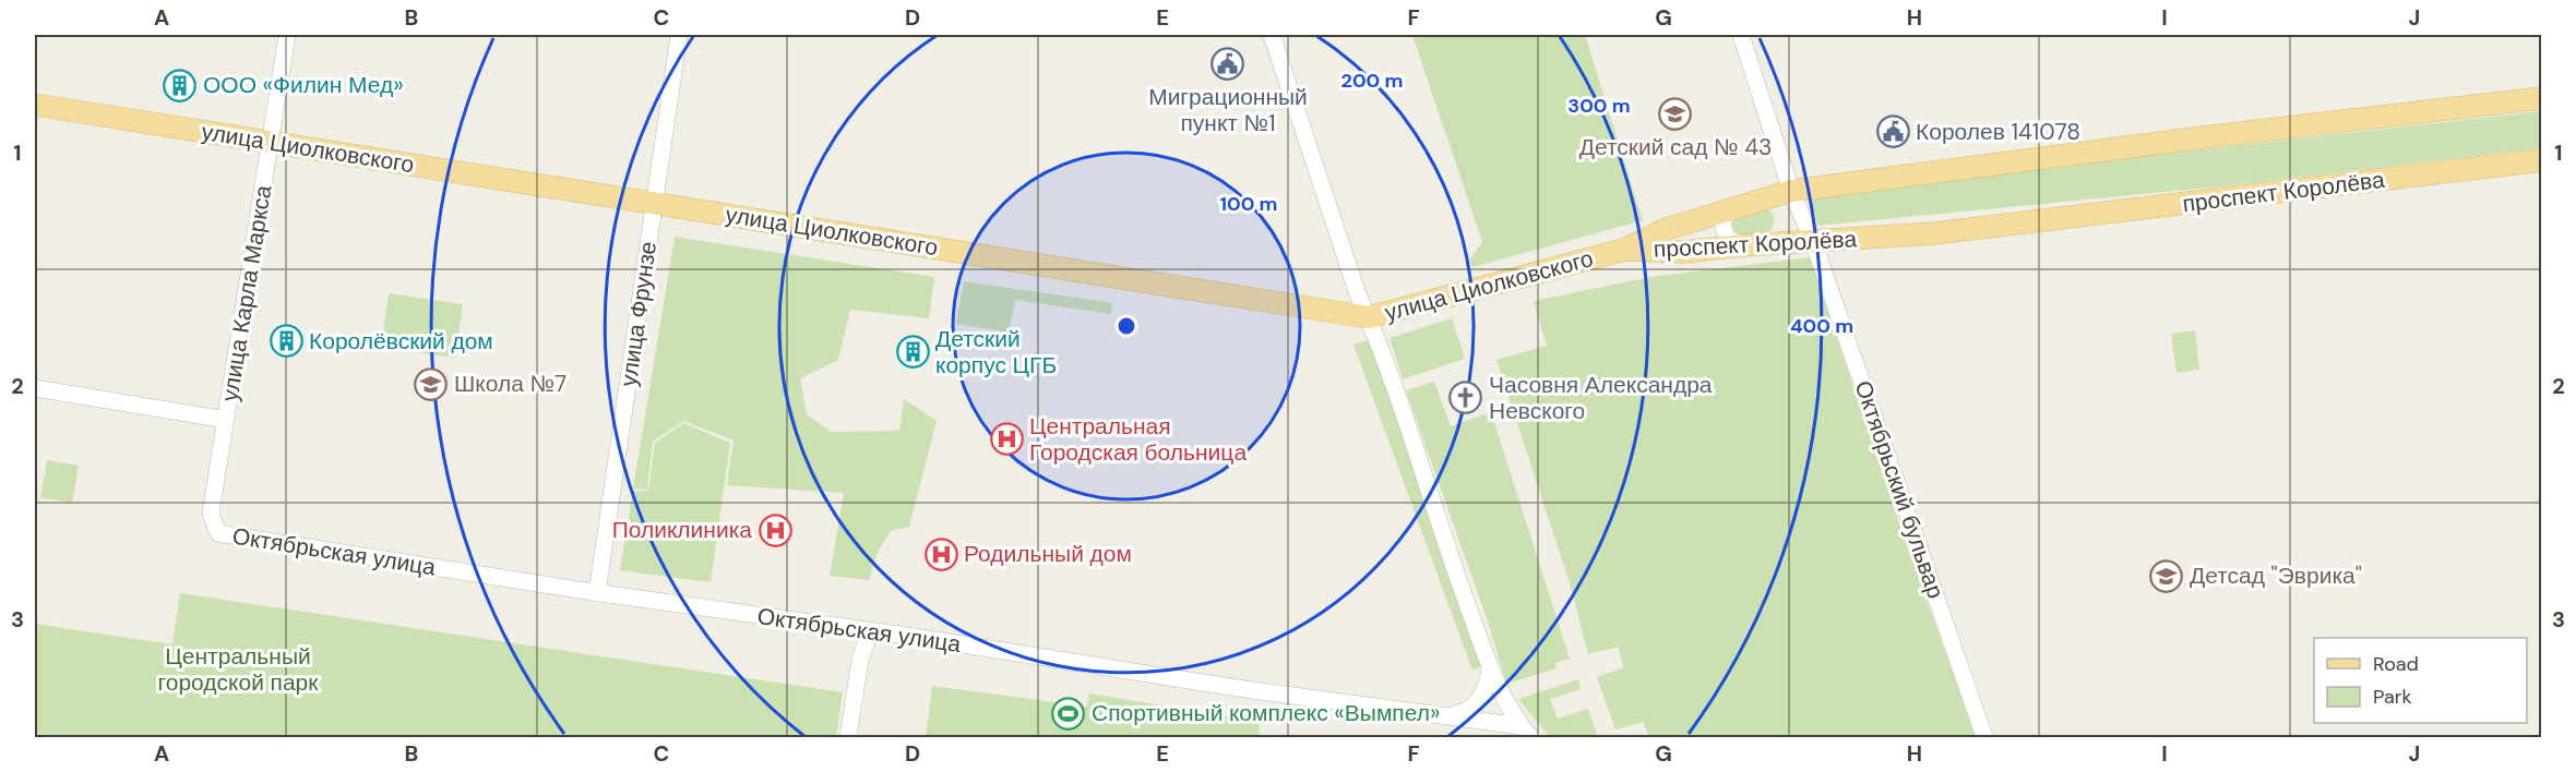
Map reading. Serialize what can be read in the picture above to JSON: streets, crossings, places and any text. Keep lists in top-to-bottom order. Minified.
{"streets":{"main road":["улица Циолковского","проспект Королёва"],"street":["улица Карла Маркса","улица Фрунзе","Октябрьский бульвар","Октябрьская улица"]},"crossings":[["улица Циолковского","проспект Королёва"],["улица Циолковского","улица Карла Маркса"],["улица Циолковского","улица Фрунзе"],["проспект Королёва","Октябрьский бульвар"],["улица Карла Маркса","Октябрьская улица"],["улица Фрунзе","Октябрьская улица"]],"parks":["Центральный городской парк"],"places":{"public building":["Миграционный пункт №1","Королев 141078"],"building":["ООО «Филин Мед»","Королёвский дом","Детский корпус ЦГБ"],"school or university":["Детский сад № 43","Школа №7","Детсад \"Эврика\""],"church":["Часовня Александра Невского"],"hospital":["Центральная Городская больница","Поликлиника","Родильный дом"],"sports":["Спортивный комплекс «Вымпел»"]},"legend":["Road","Park"],"grid":{"columns":["A","B","C","D","E","F","G","H","I","J"],"rows":["1","2","3"]},"rings":["200 m","300 m","100 m","400 m"]}
